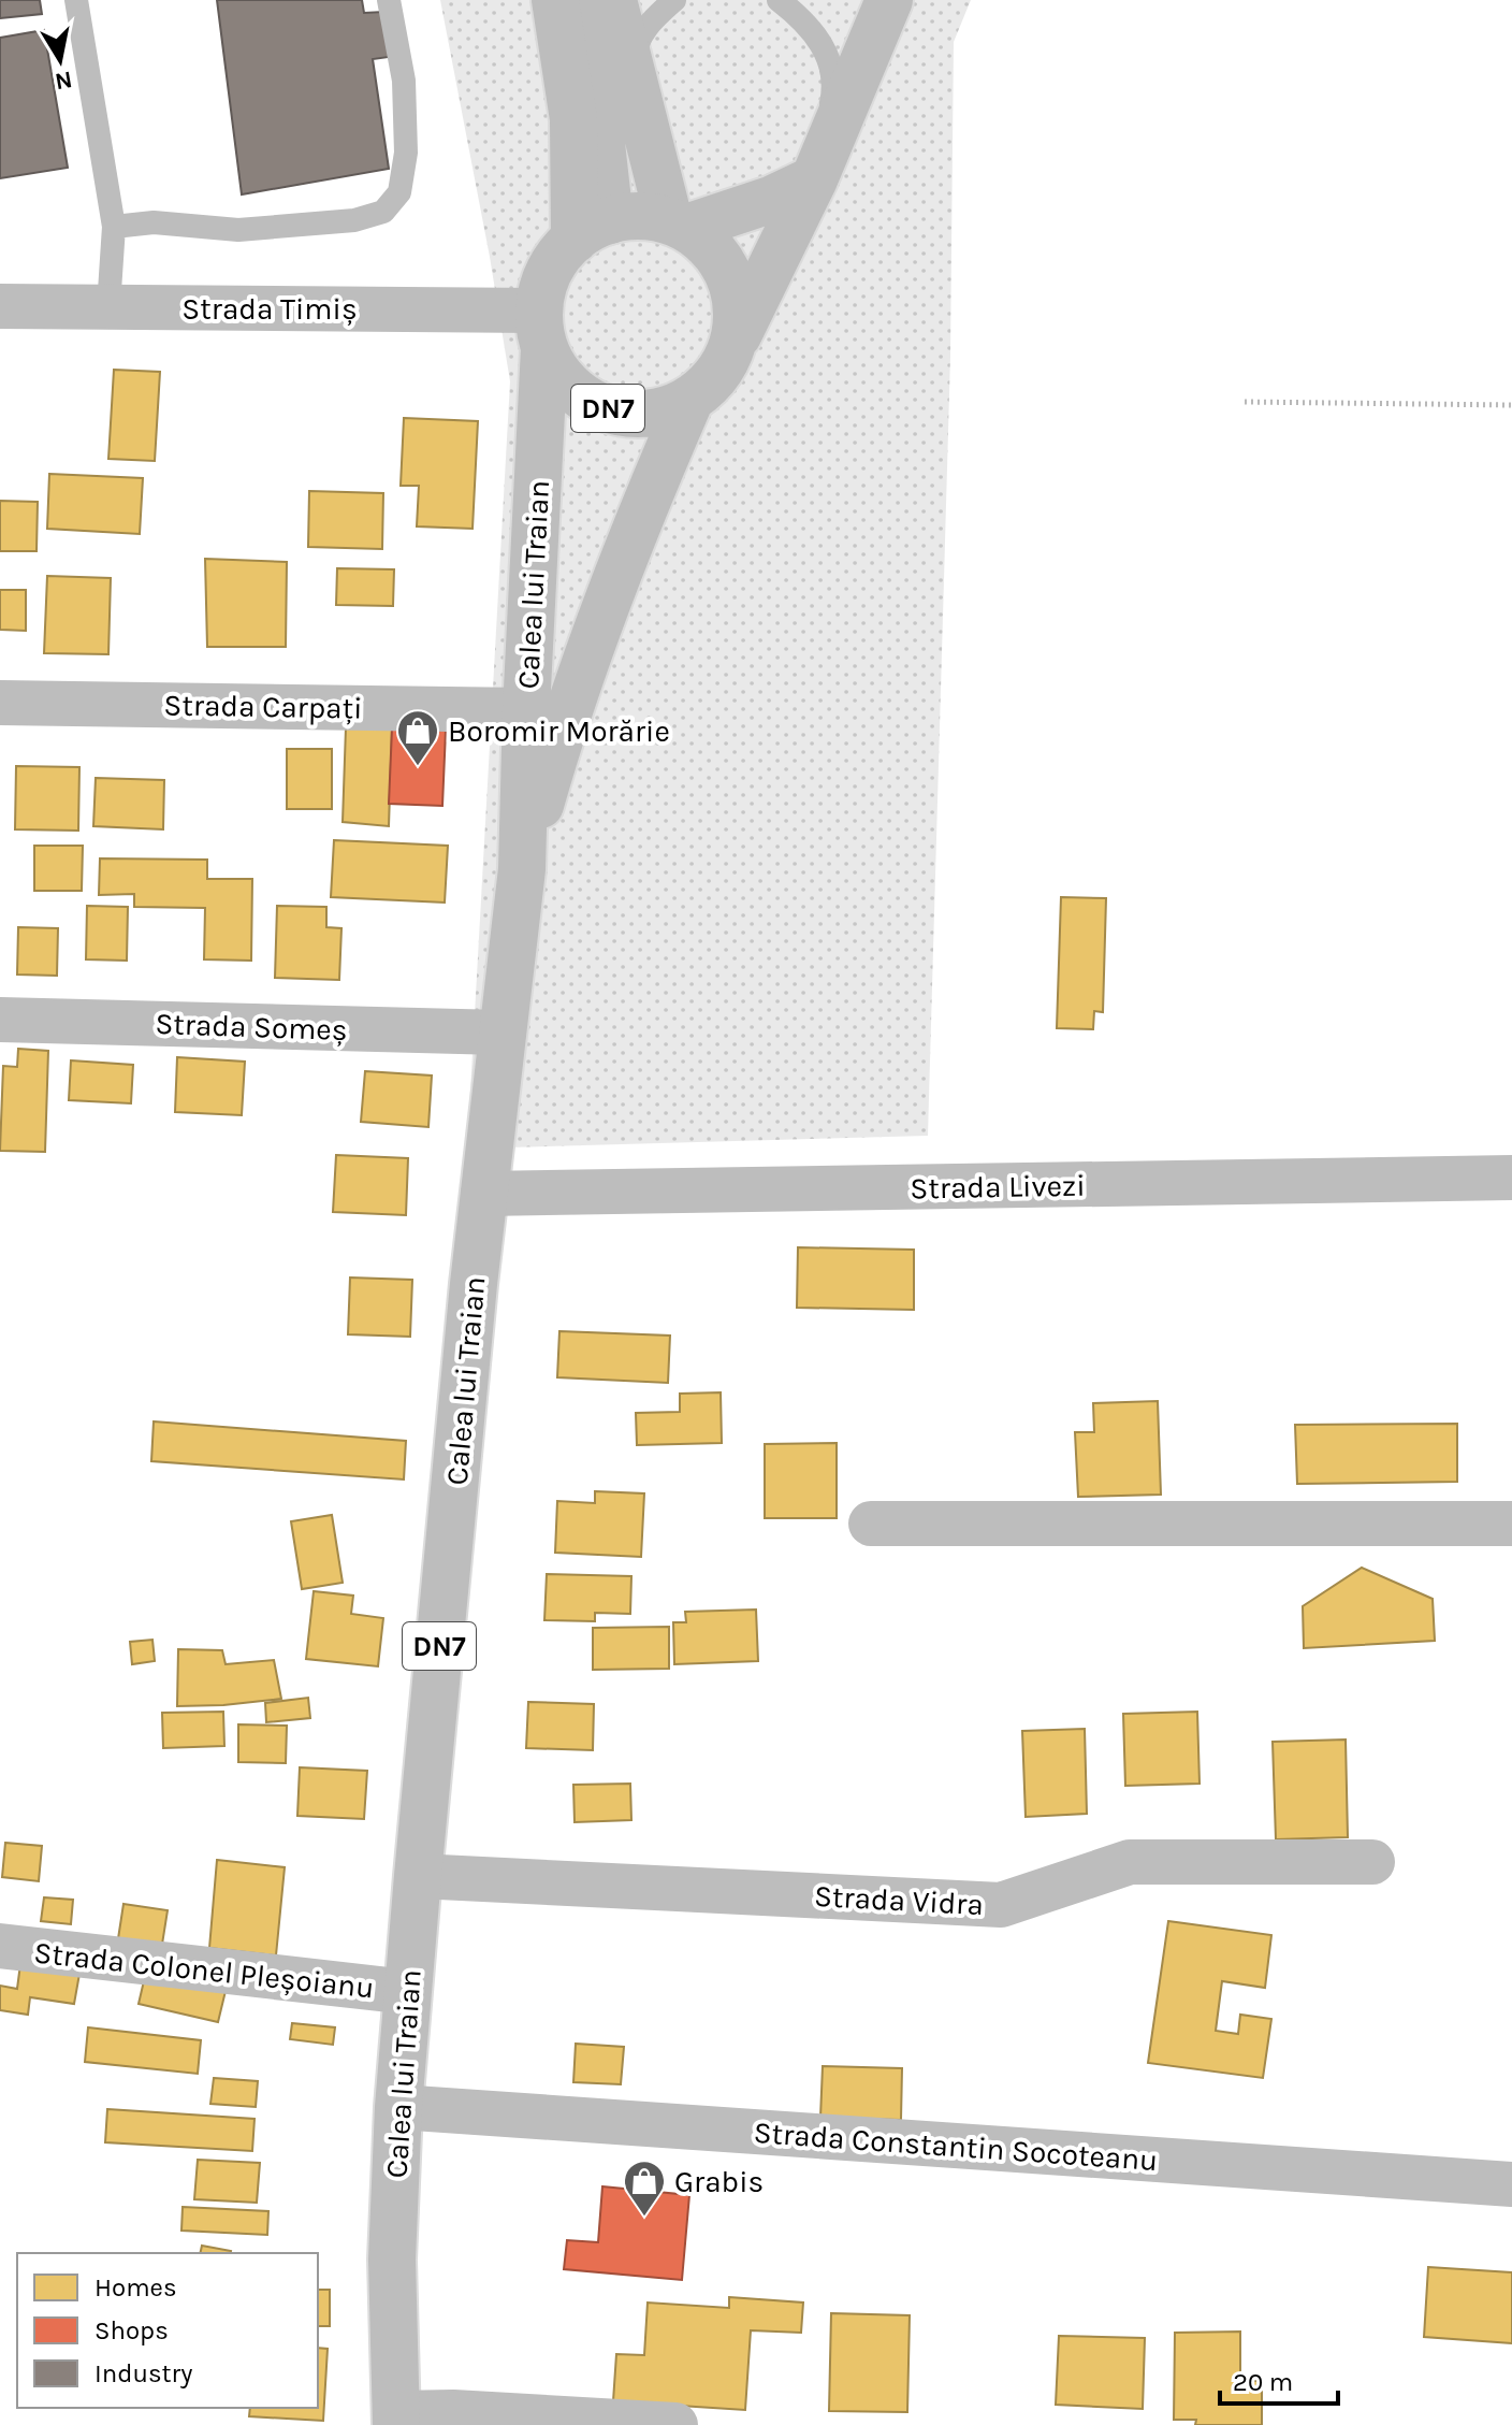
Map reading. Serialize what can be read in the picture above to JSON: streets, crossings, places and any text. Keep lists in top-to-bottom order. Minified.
{"streets":{"main road":["DN7","Calea lui Traian"],"street":["Strada Timiș","Strada Carpați","Strada Someș","Strada Livezi","Strada Vidra","Strada Colonel Pleșoianu","Strada Constantin Socoteanu"]},"crossings":[["Strada Timiș","DN7"],["Strada Timiș","Calea lui Traian"],["DN7","Calea lui Traian"],["Calea lui Traian","Strada Carpați"],["Calea lui Traian","Strada Someș"],["Calea lui Traian","Strada Livezi"],["Calea lui Traian","Strada Vidra"],["Calea lui Traian","Strada Colonel Pleșoianu"],["Calea lui Traian","Strada Constantin Socoteanu"]],"places":{"shop":["Boromir Morărie","Grabis"]},"legend":["Homes","Shops","Industry"],"scale_bar":"20 m","north":"bottom"}
